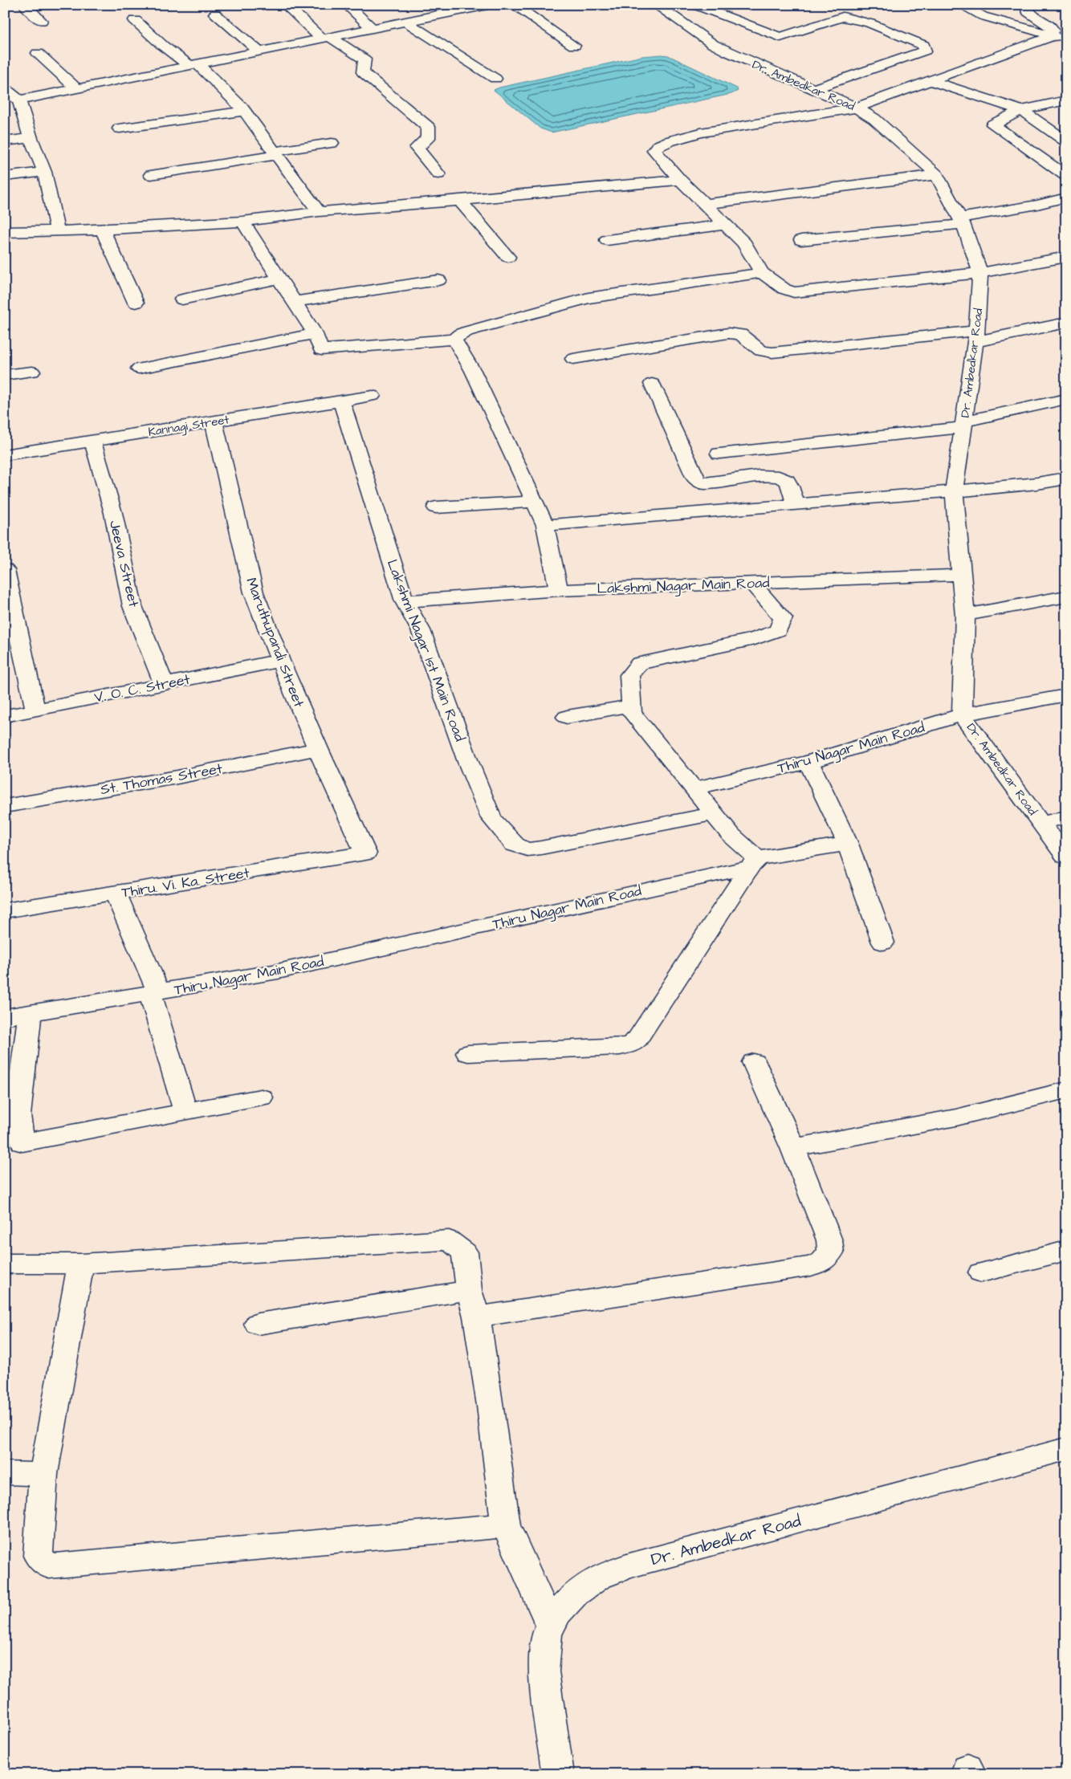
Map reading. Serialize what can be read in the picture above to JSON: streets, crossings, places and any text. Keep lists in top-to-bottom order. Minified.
{"streets":{"street":["Dr. Ambedkar Road","Kannagi Street","Jeeva Street","Lakshmi Nagar Main Road","Maruthupandi Street","Lakshmi Nagar 1st Main Road","V. O. C. Street","Thiru Nagar Main Road","St. Thomas Street","Thiru. Vi. Ka. Street"]},"crossings":[["Dr. Ambedkar Road","Lakshmi Nagar Main Road"],["Dr. Ambedkar Road","Thiru Nagar Main Road"],["Kannagi Street","Jeeva Street"],["Kannagi Street","Maruthupandi Street"],["Kannagi Street","Lakshmi Nagar 1st Main Road"],["Jeeva Street","V. O. C. Street"],["Lakshmi Nagar Main Road","Lakshmi Nagar 1st Main Road"],["Maruthupandi Street","V. O. C. Street"],["Maruthupandi Street","St. Thomas Street"],["Maruthupandi Street","Thiru. Vi. Ka. Street"]]}
